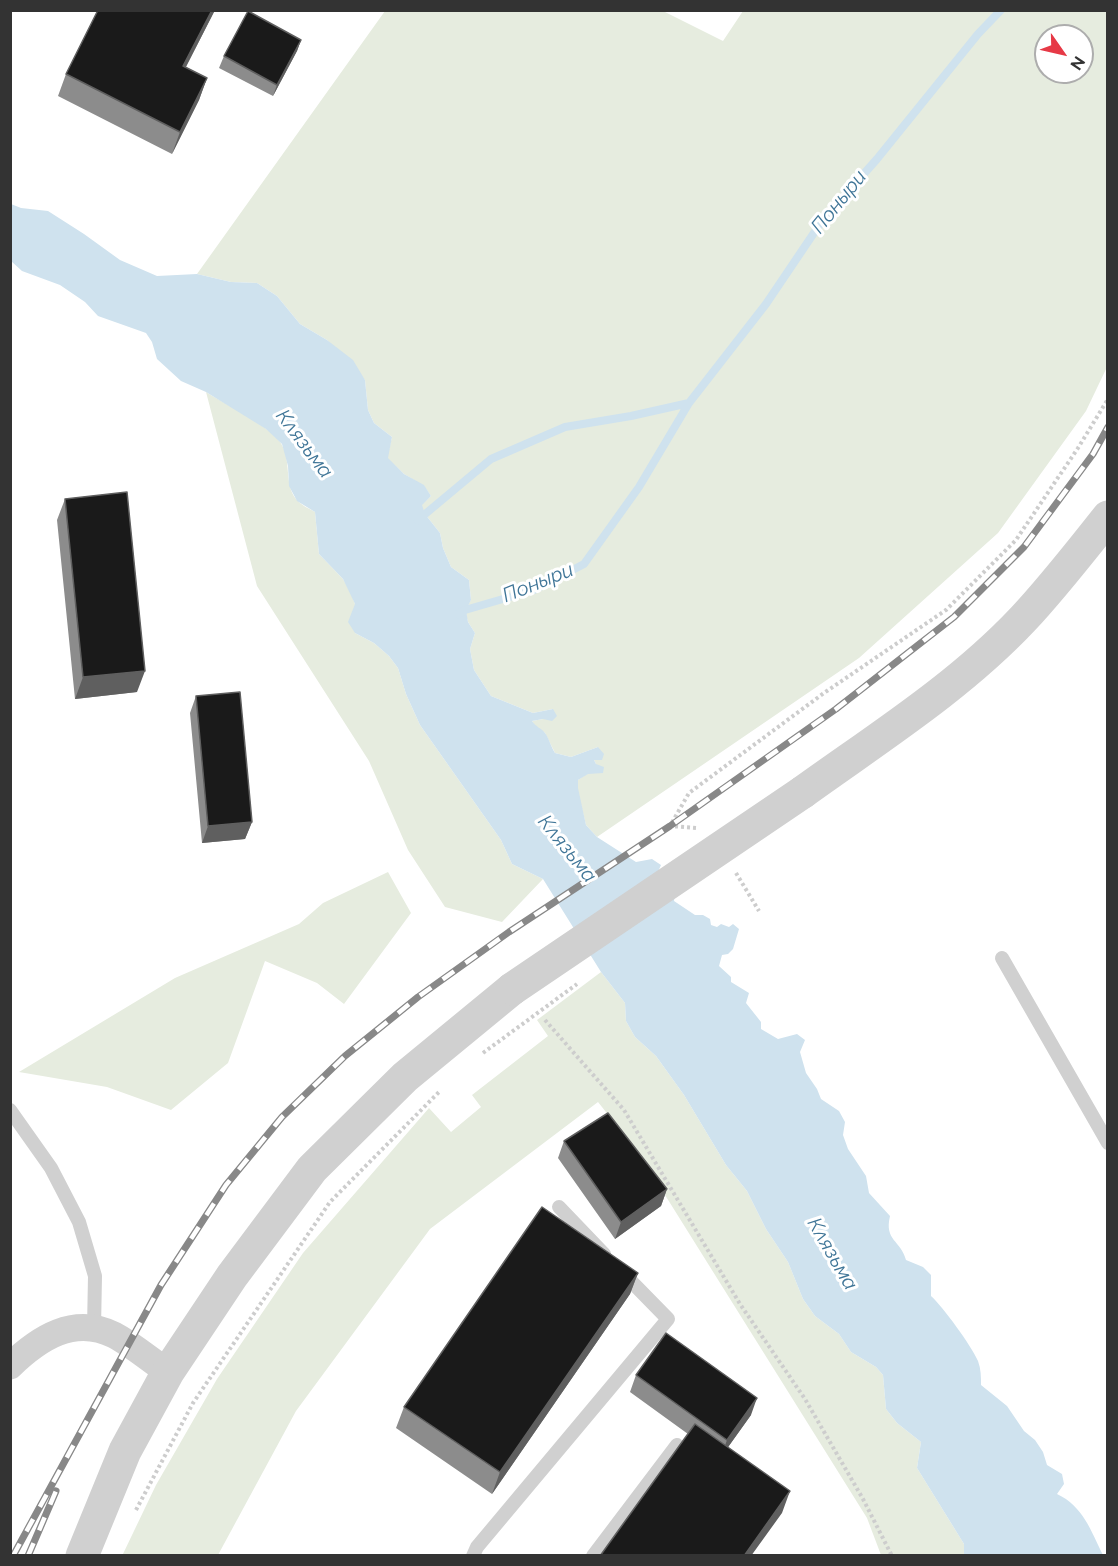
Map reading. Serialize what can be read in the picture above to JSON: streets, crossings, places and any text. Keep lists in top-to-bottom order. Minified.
{"water":["Поныри","Клязьма"],"north":"bottom right"}
